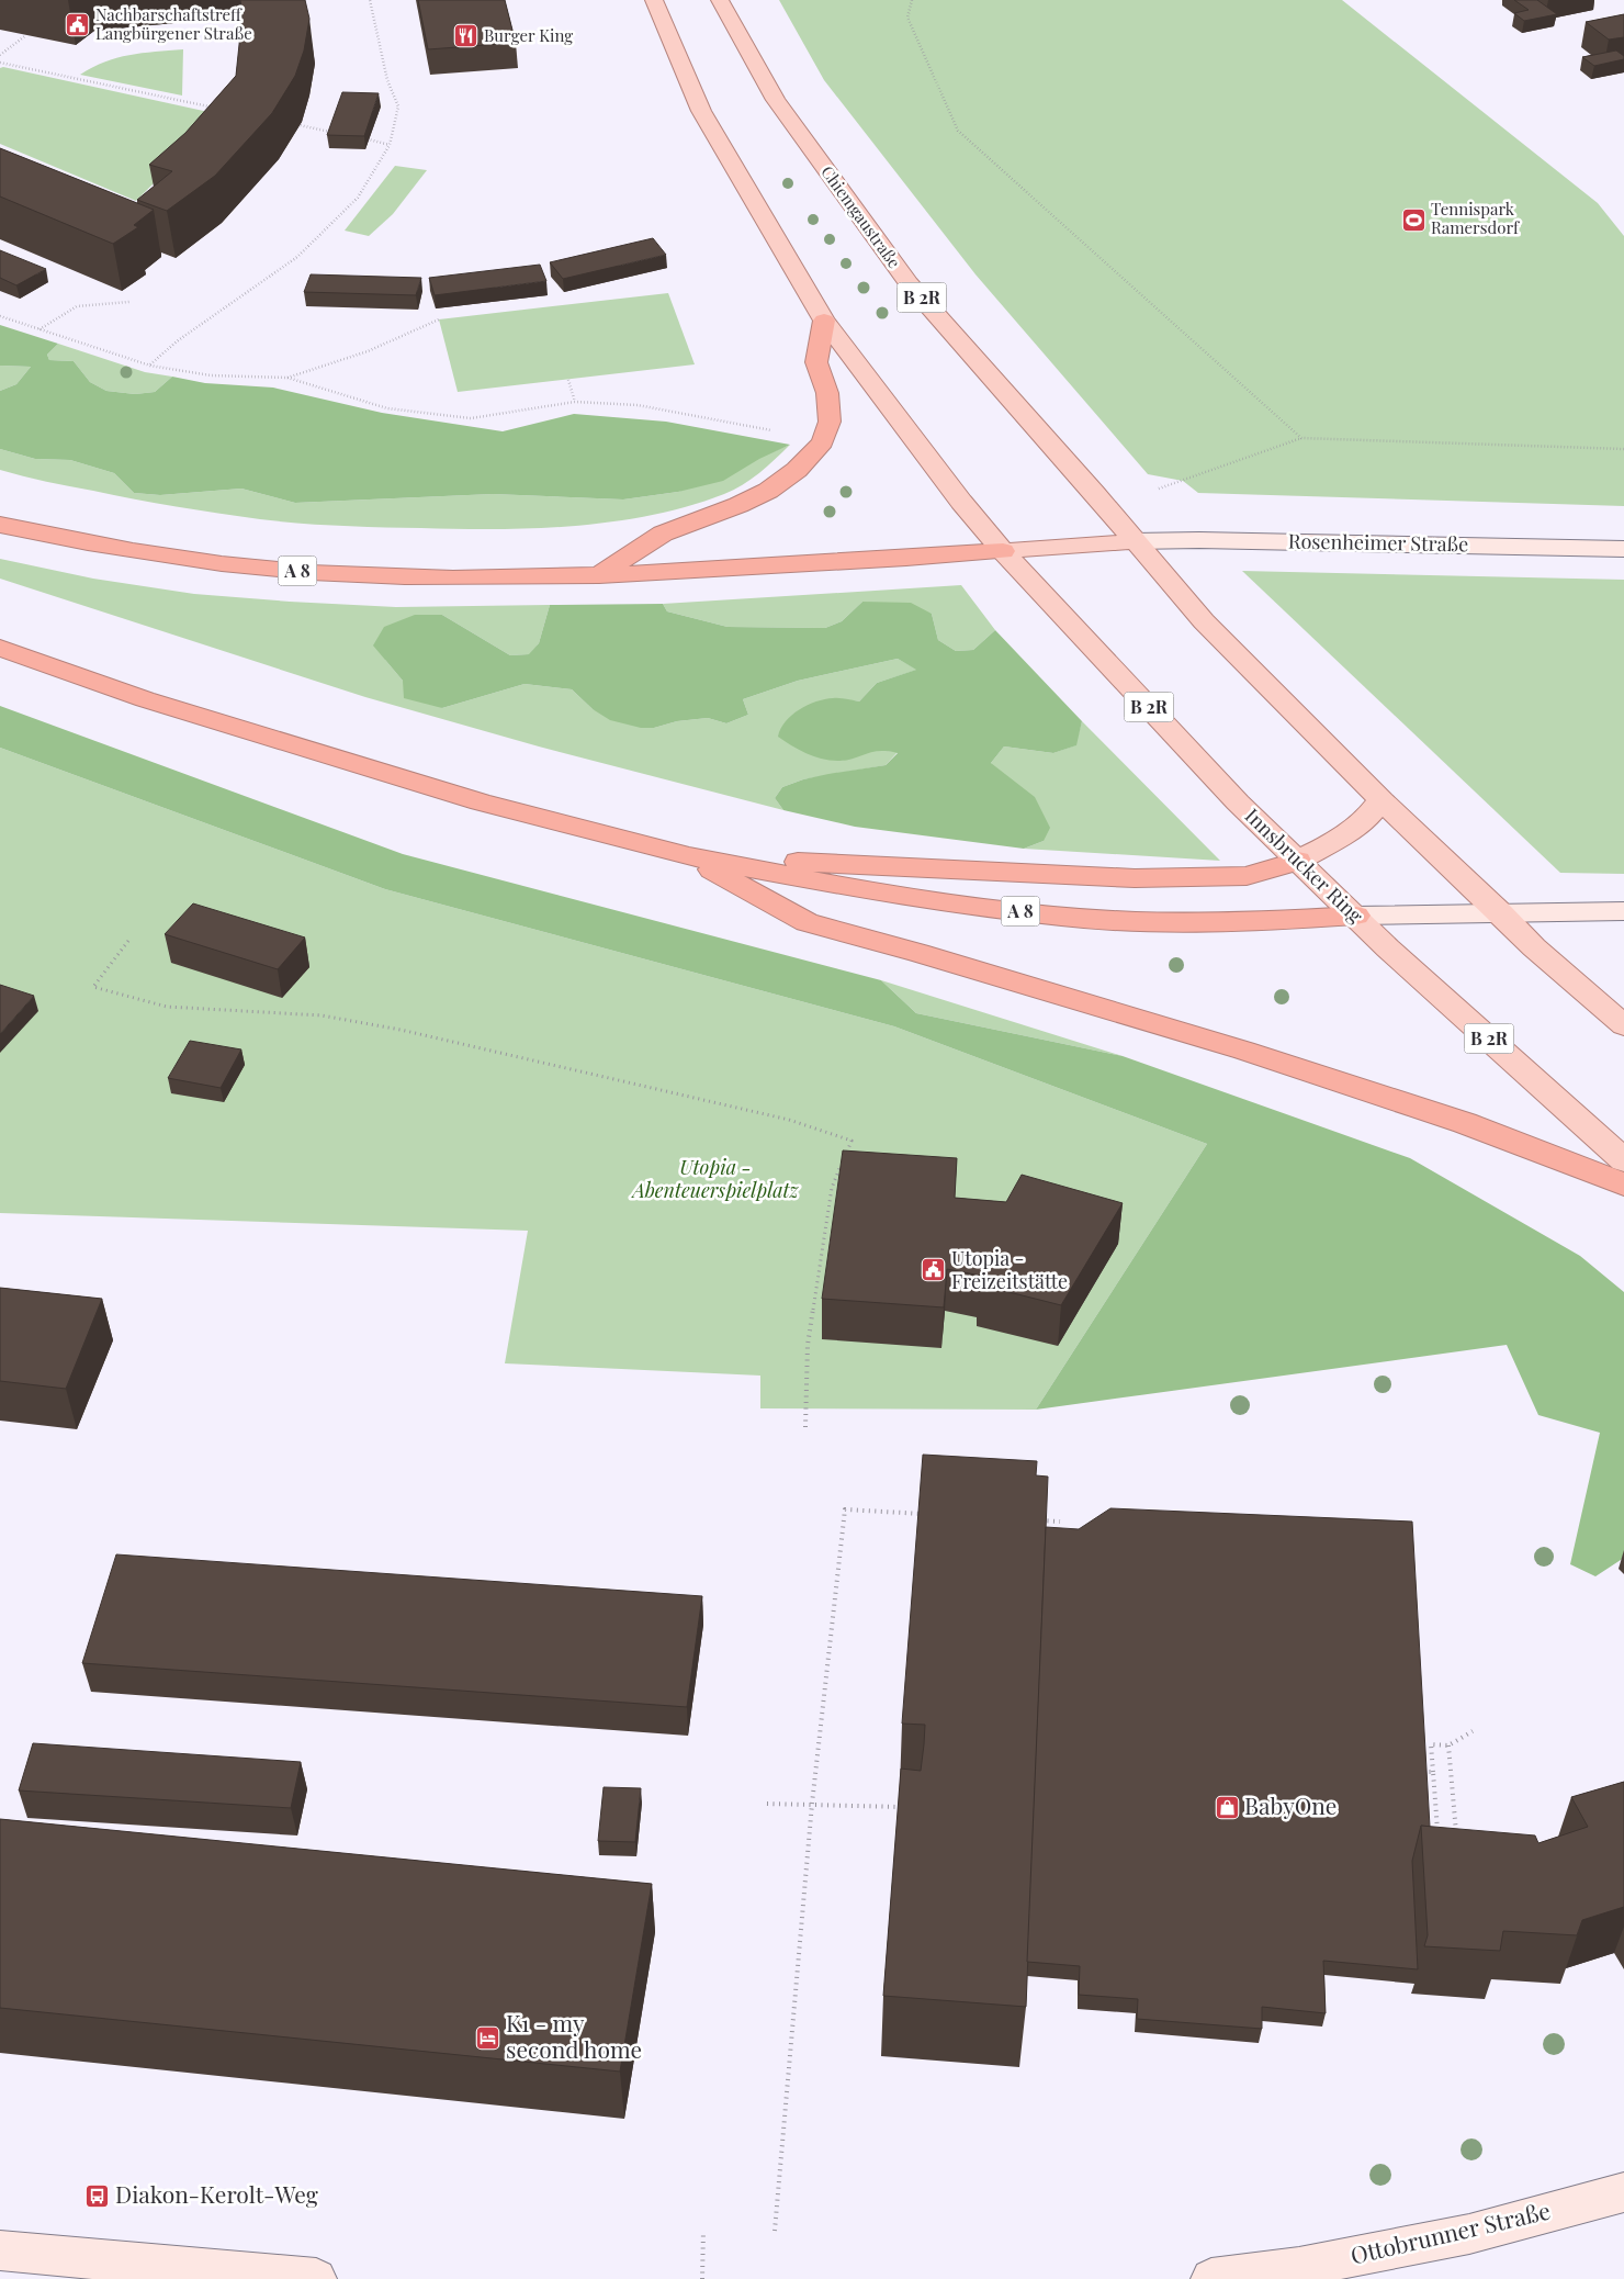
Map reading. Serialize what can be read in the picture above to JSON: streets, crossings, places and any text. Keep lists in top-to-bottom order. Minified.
{"streets":{"highway":["A 8"],"main road":["Chiemgaustraße","B 2R","Rosenheimer Straße","Innsbrucker Ring","Ottobrunner Straße"]},"crossings":[["Chiemgaustraße","B 2R"],["Chiemgaustraße","Rosenheimer Straße"],["B 2R","Rosenheimer Straße"],["B 2R","A 8"],["B 2R","Innsbrucker Ring"],["A 8","Innsbrucker Ring"]],"parks":["Utopia - Abenteuerspielplatz"],"places":{"public building":["Nachbarschaftstreff Langbürgener Straße","Utopia - Freizeitstätte"],"restaurant":["Burger King"],"sports":["Tennispark Ramersdorf"],"shop":["BabyOne"],"hotel":["K1 - my second home"],"bus stop":["Diakon-Kerolt-Weg"]}}
